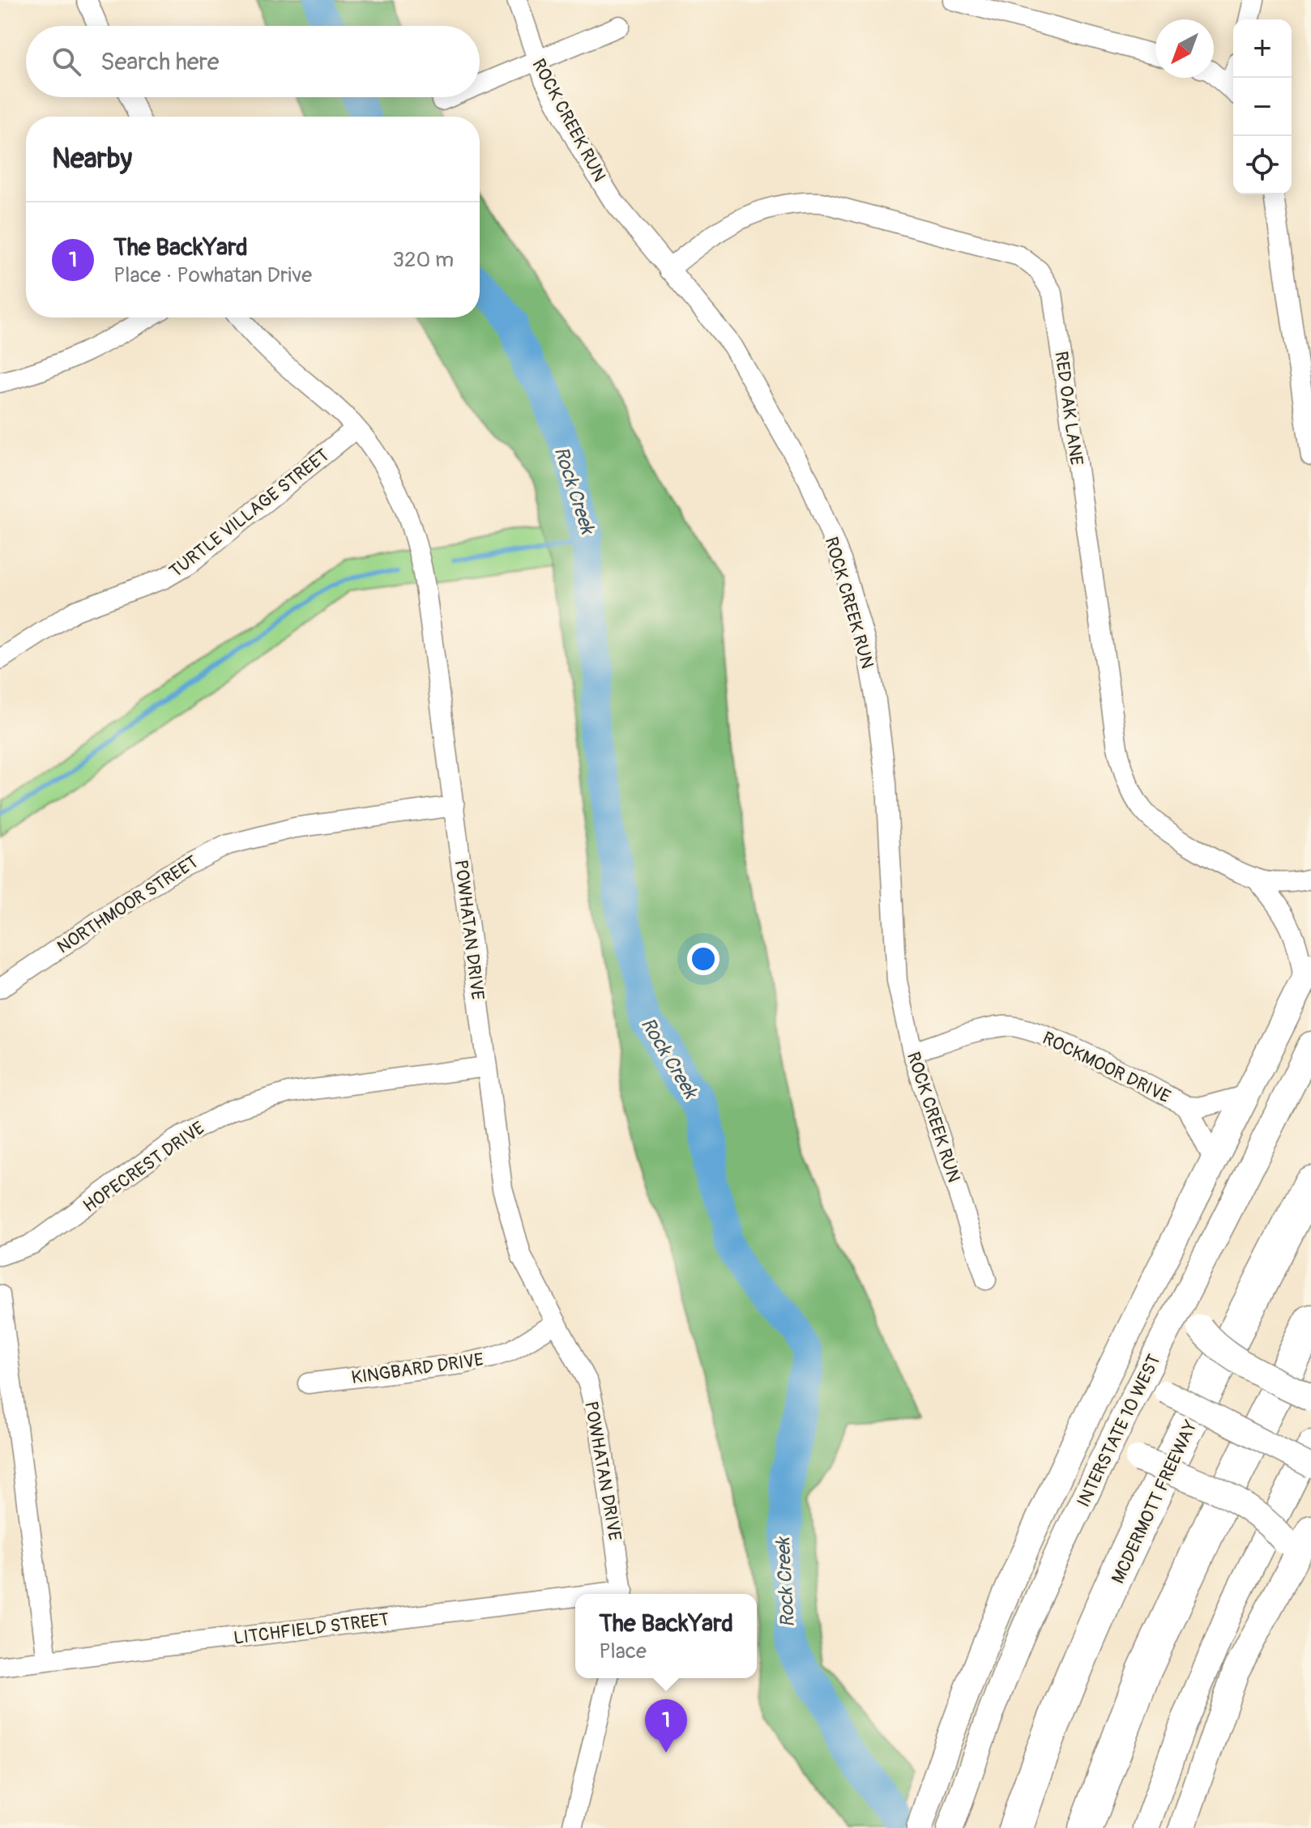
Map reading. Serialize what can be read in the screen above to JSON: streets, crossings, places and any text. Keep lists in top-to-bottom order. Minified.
{"streets":{"highway":["MCDERMOTT FREEWAY"],"main road":["INTERSTATE 10 WEST"],"street":["ROCK CREEK RUN","RED OAK LANE","TURTLE VILLAGE STREET","NORTHMOOR STREET","POWHATAN DRIVE","ROCKMOOR DRIVE","HOPECREST DRIVE","KINGBARD DRIVE","LITCHFIELD STREET"]},"crossings":[["ROCK CREEK RUN","RED OAK LANE"],["ROCK CREEK RUN","ROCKMOOR DRIVE"],["TURTLE VILLAGE STREET","POWHATAN DRIVE"],["NORTHMOOR STREET","POWHATAN DRIVE"],["POWHATAN DRIVE","HOPECREST DRIVE"],["POWHATAN DRIVE","KINGBARD DRIVE"]],"water":["Rock Creek"],"north":"bottom left","page":{"map_buttons":["+","−"],"search":"Search here","heading":"Nearby","list":[{"mark":"1","name":"The BackYard","note":"Place · Powhatan Drive","value":"320 m"}],"popup":["The BackYard","Place"],"pins":"1"}}
